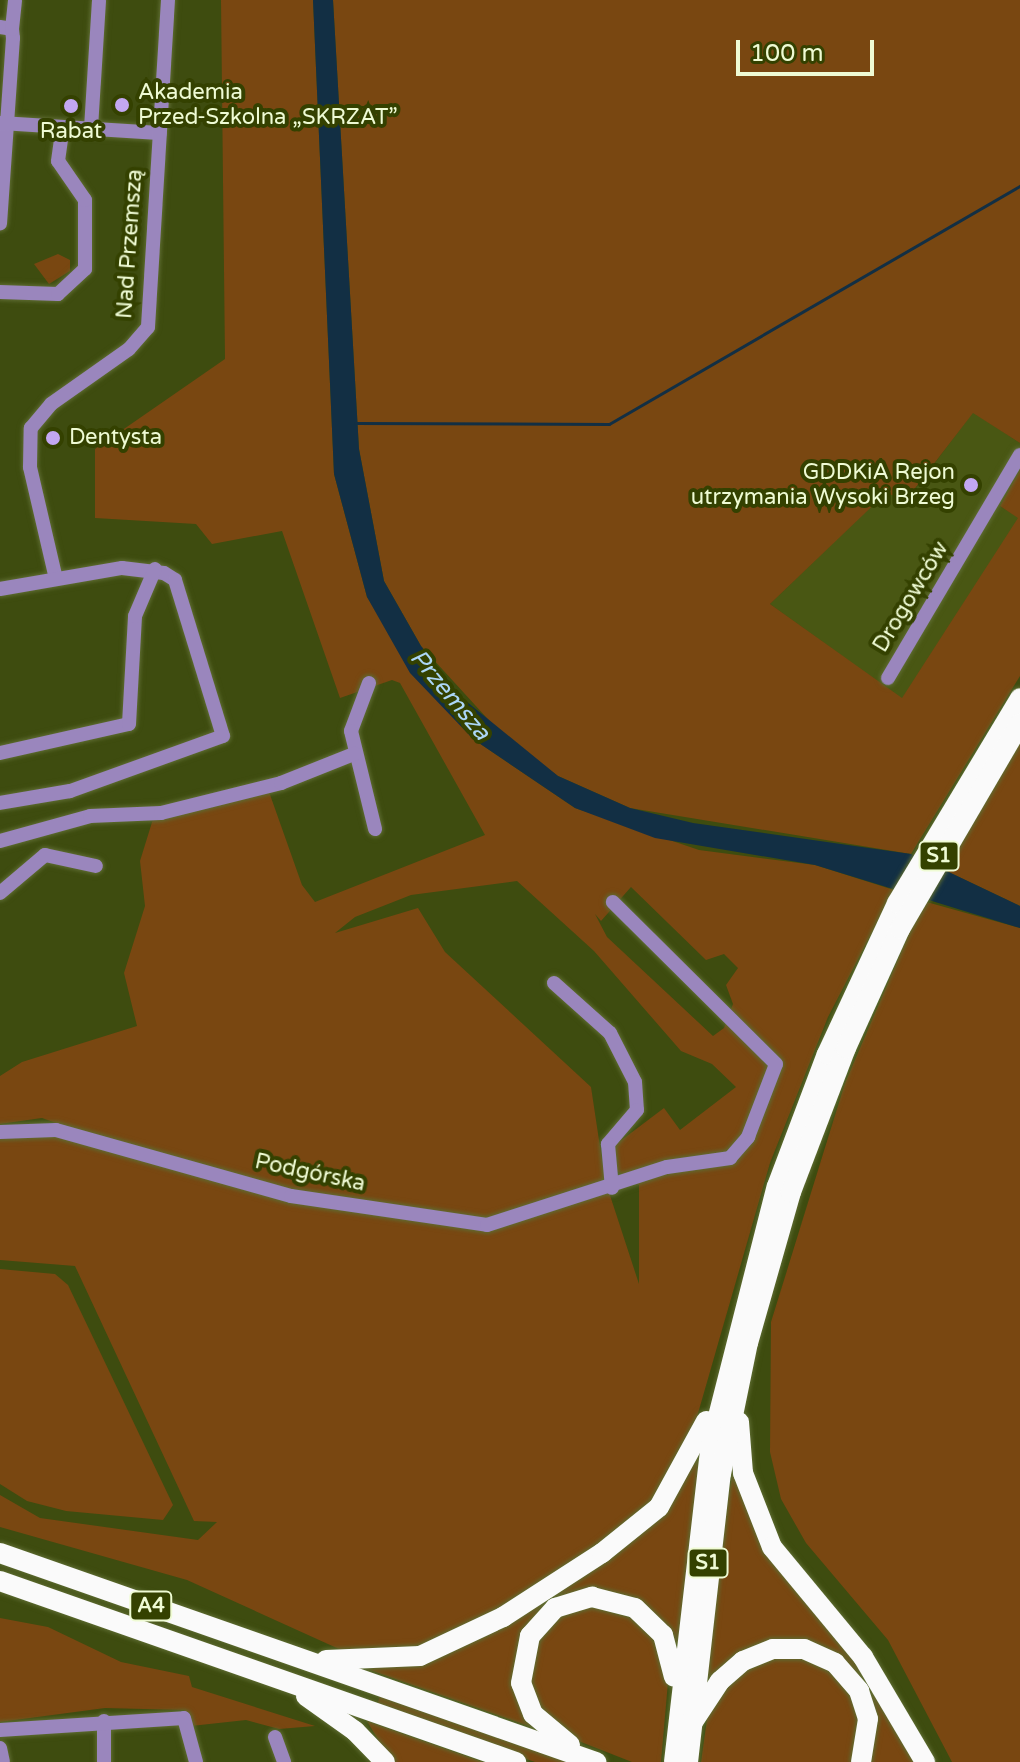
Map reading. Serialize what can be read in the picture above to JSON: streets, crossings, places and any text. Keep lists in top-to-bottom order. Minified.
{"streets":{"highway":["S1","A4"],"street":["Nad Przemszą","Drogowców","Podgórska"]},"water":["Przemsza"],"places":["Akademia Przed-Szkolna „SKRZAT”","Rabat","Dentysta","GDDKiA Rejon utrzymania Wysoki Brzeg"],"scale_bar":"100 m"}
